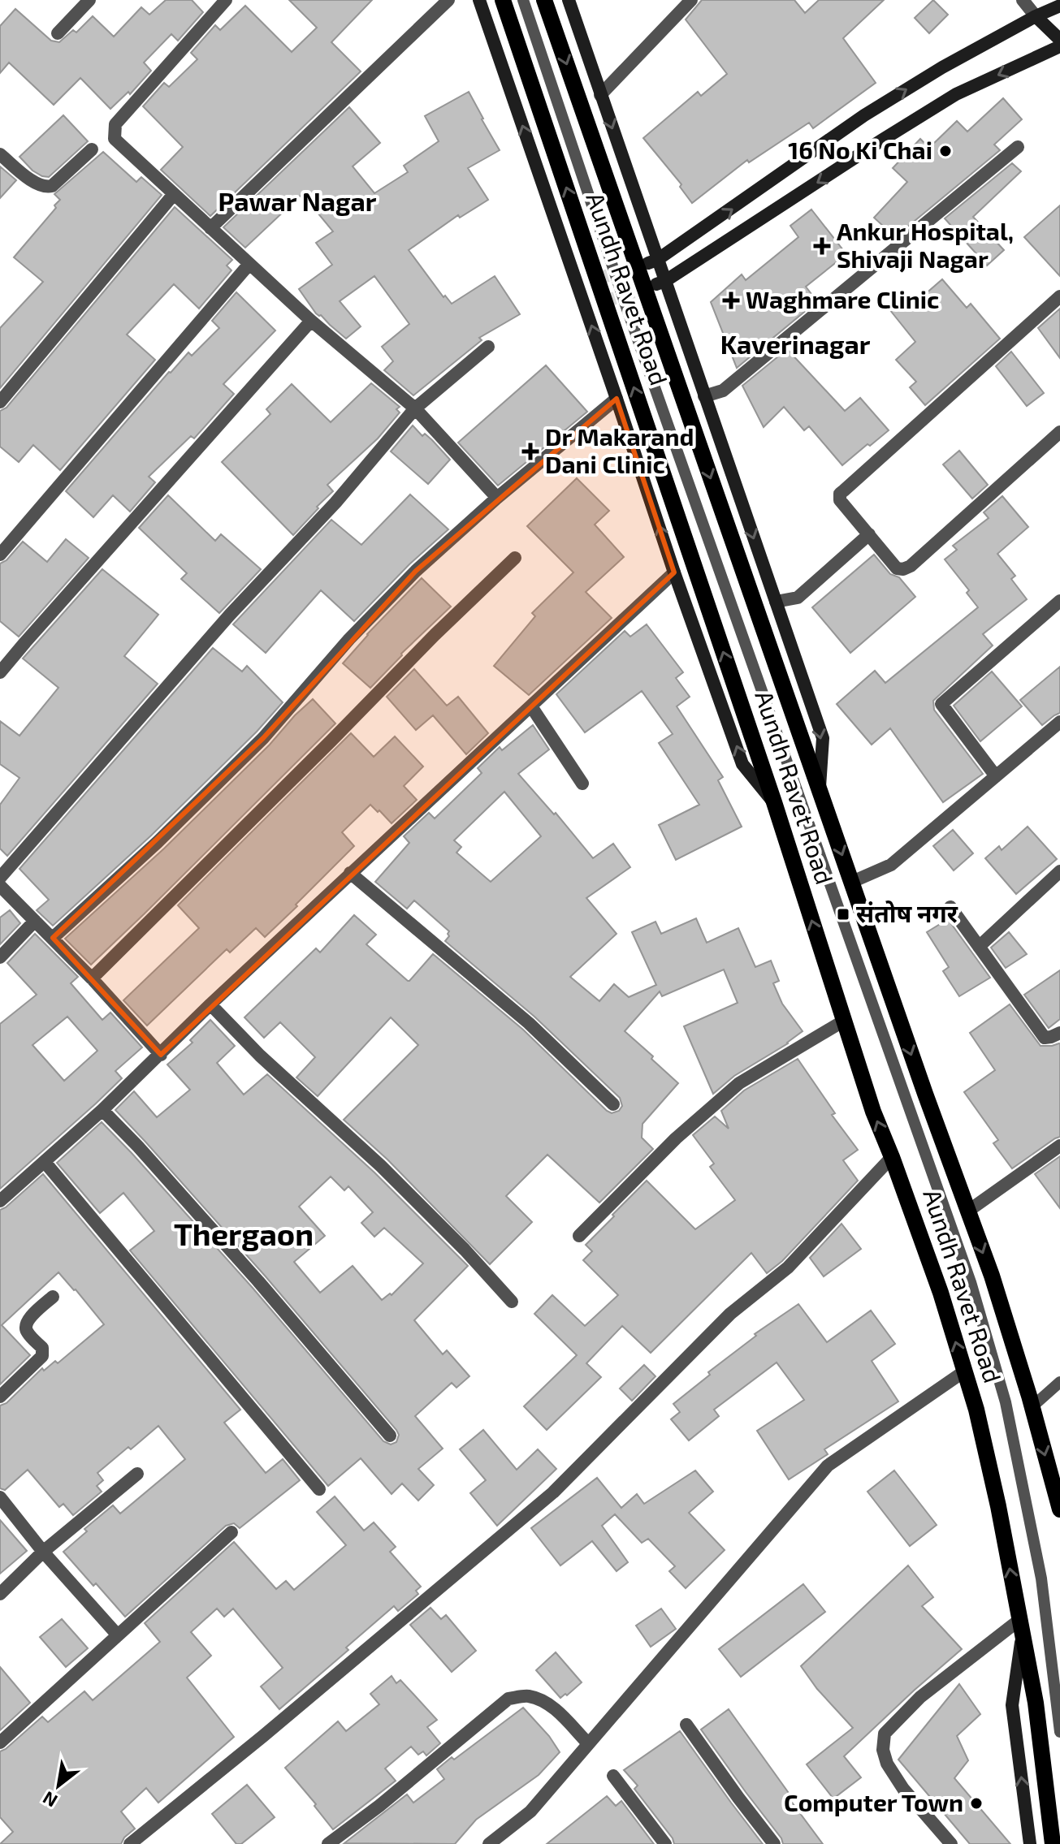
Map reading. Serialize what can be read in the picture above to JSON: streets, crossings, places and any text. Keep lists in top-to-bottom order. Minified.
{"streets":{"main road":["Aundh Ravet Road"]},"districts":["Pawar Nagar","Kaverinagar","Thergaon"],"places":{"other":["16 No Ki Chai","Computer Town"],"health":["Ankur Hospital, Shivaji Nagar","Waghmare Clinic","Dr Makarand Dani Clinic"],"transit":["संतोष नगर"]},"north":"bottom left"}
